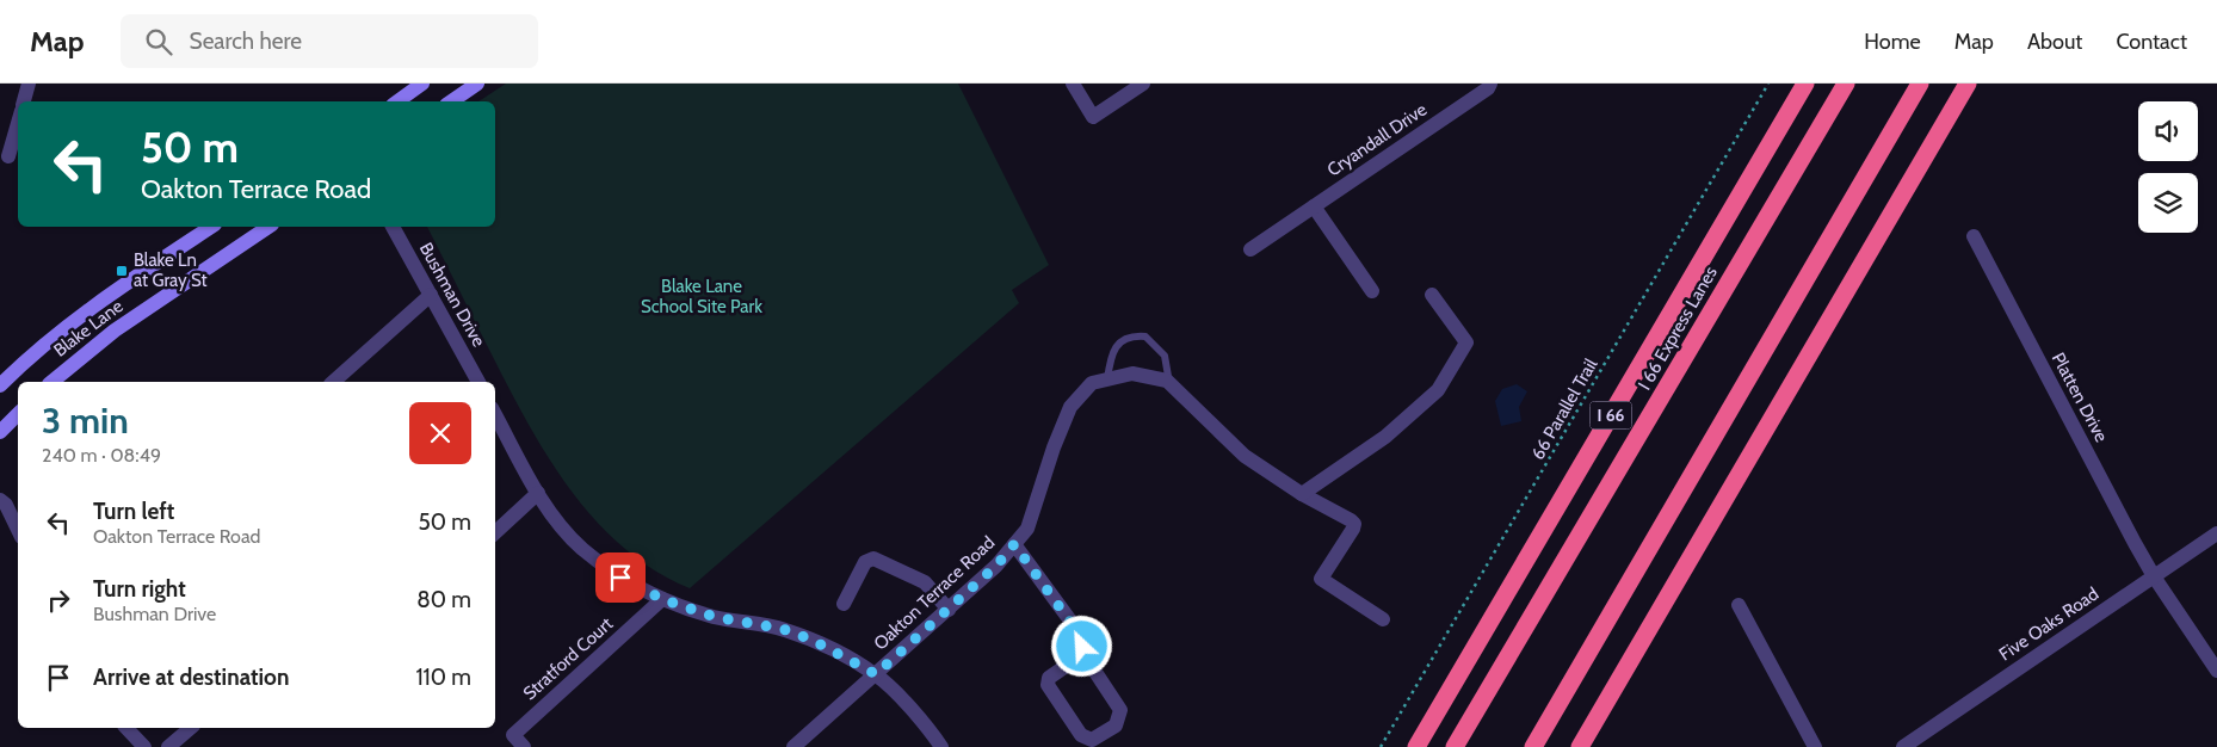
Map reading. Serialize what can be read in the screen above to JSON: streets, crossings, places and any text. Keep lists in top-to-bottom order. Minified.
{"streets":{"highway":["I 66 Express Lanes","I 66"],"main road":["Blake Lane"],"street":["Cryandall Drive","Bushman Drive","Platten Drive","Oakton Terrace Road","Five Oaks Road","Stratford Court"],"path":["66 Parallel Trail"]},"crossings":[["Platten Drive","Five Oaks Road"]],"parks":["Blake Lane School Site Park"],"places":{"transit":["Blake Ln at Gray St"]},"page":{"header":"Map","search":"Search here","nav":["Home","Map","About","Contact"],"turn":["50 m","Oakton Terrace Road"],"heading":["3 min","240 m · 08:49"],"list":[{"name":"Turn left","note":"Oakton Terrace Road","value":"50 m"},{"name":"Turn right","note":"Bushman Drive","value":"80 m"},{"name":"Arrive at destination","value":"110 m"}]}}
